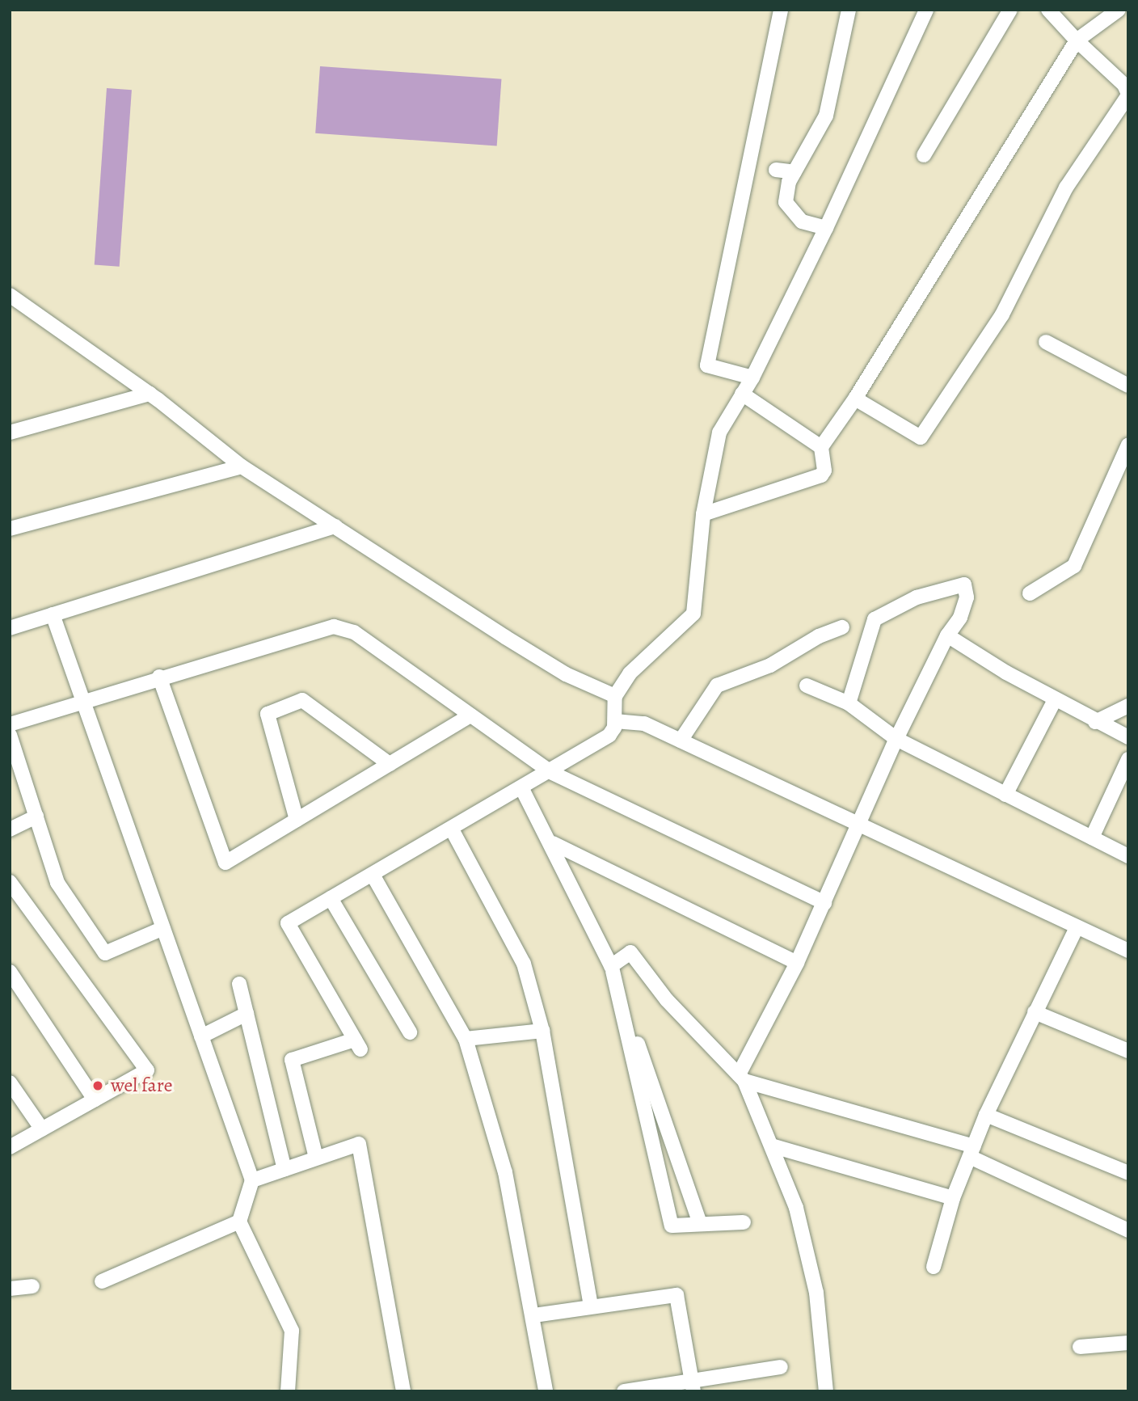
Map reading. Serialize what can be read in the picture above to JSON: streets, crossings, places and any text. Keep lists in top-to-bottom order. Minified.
{"places":["wel fare"]}
